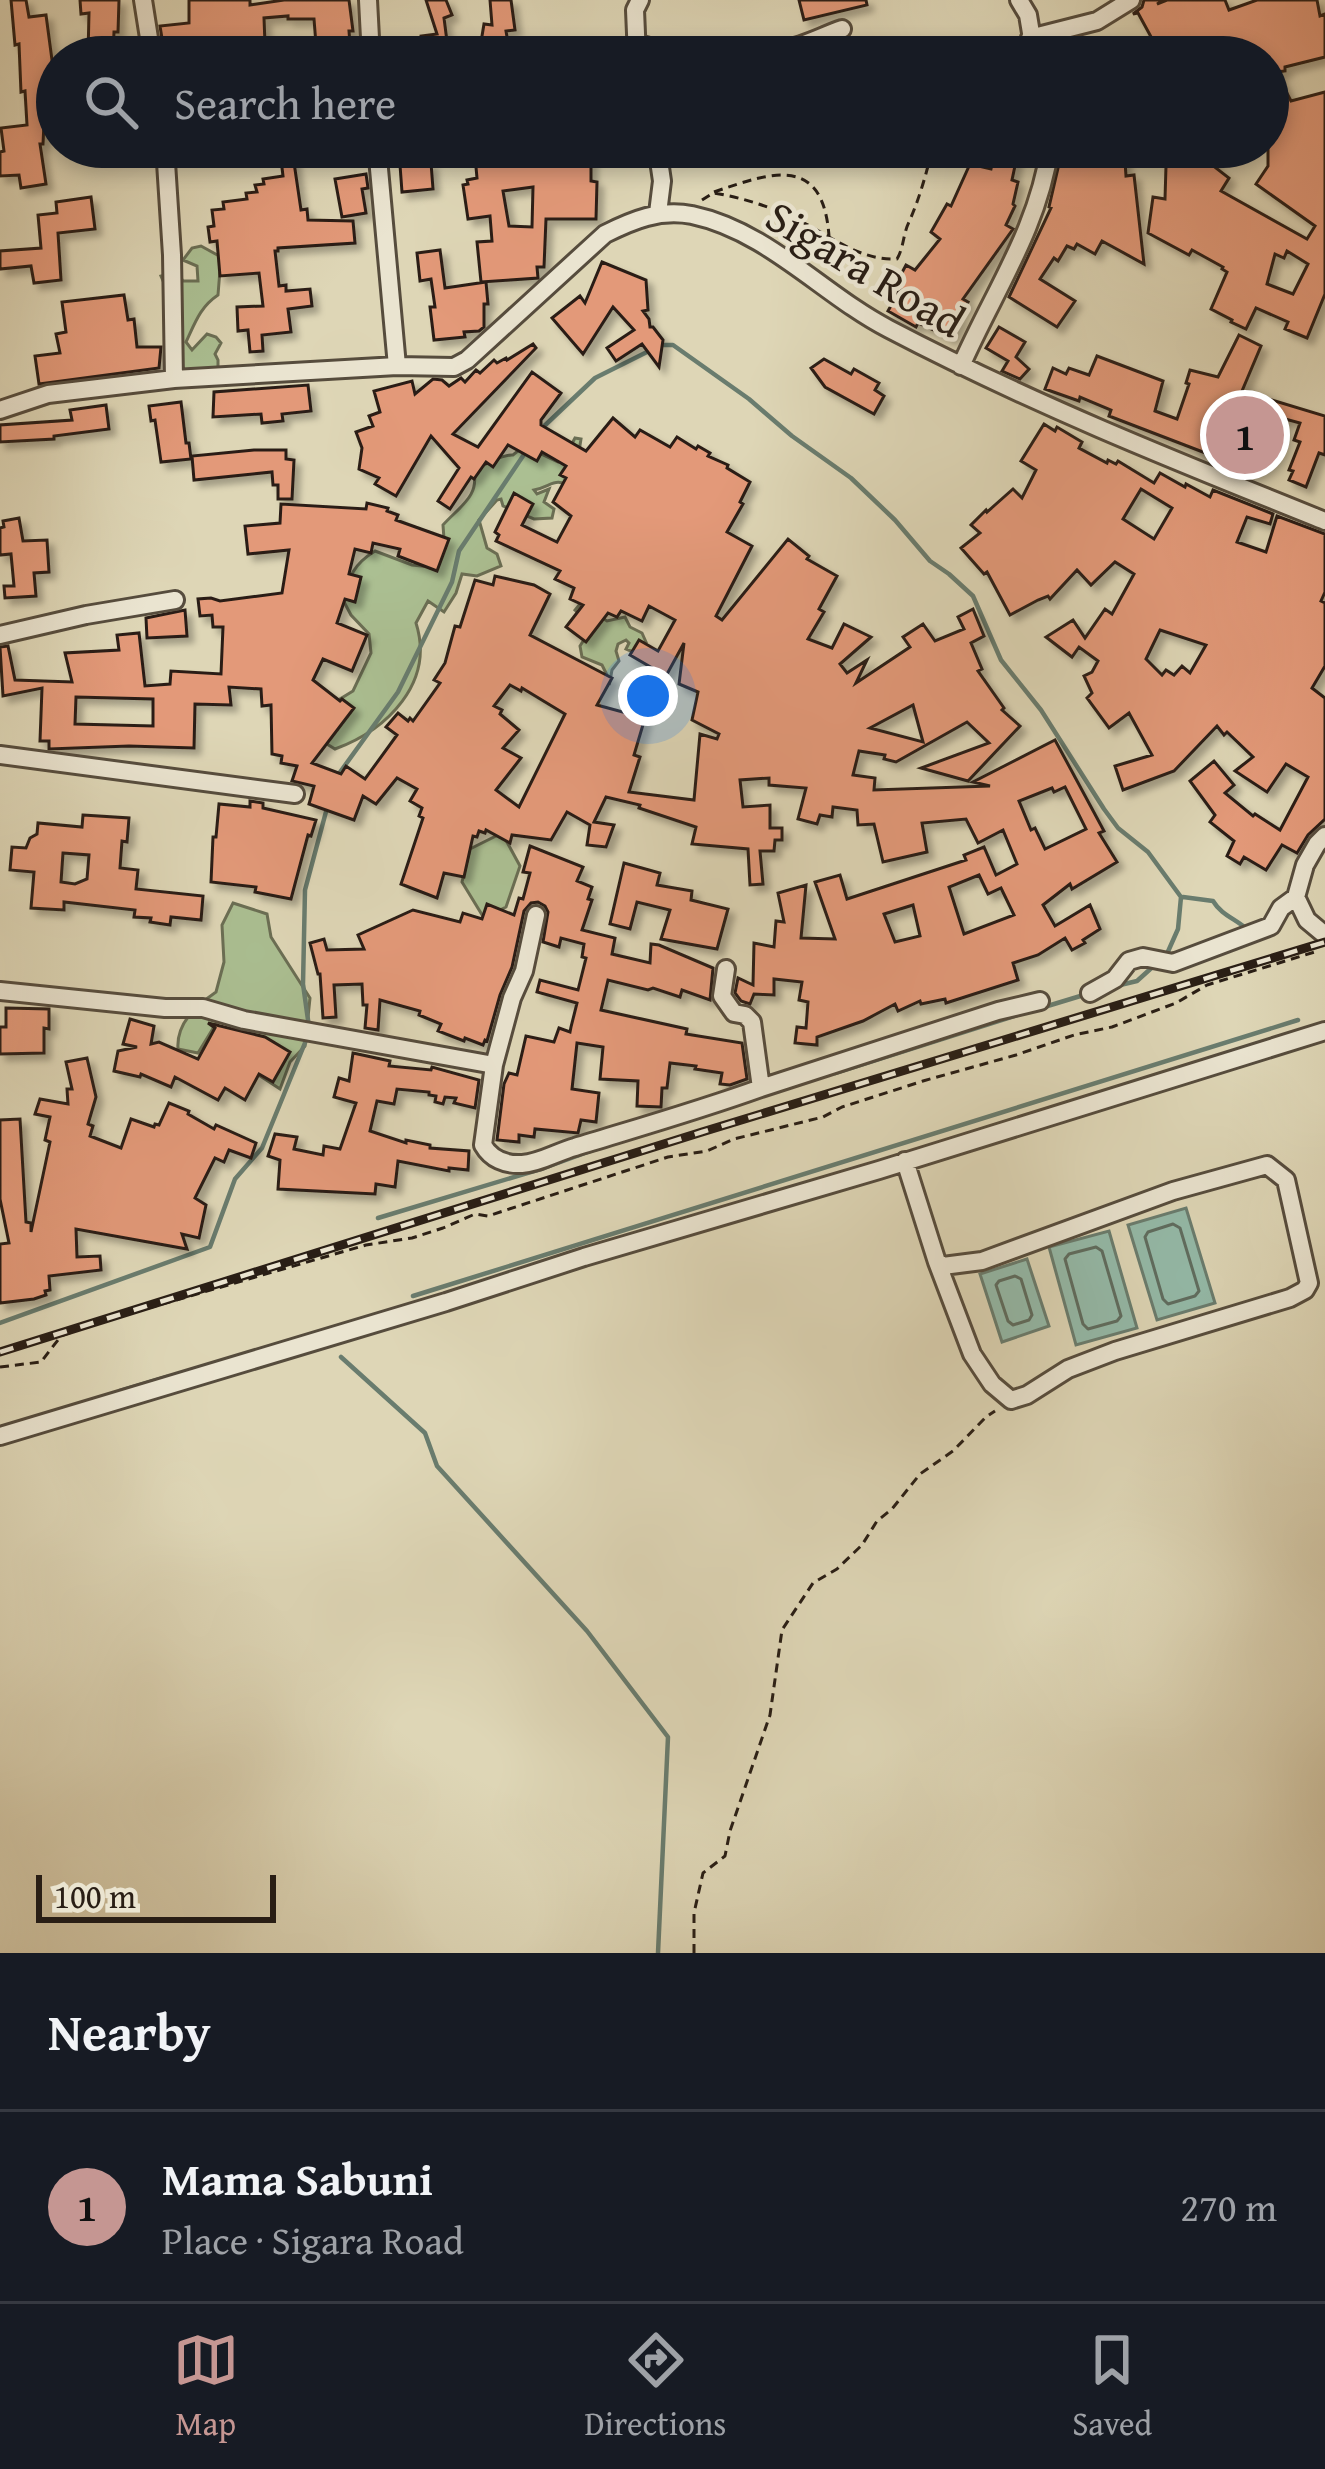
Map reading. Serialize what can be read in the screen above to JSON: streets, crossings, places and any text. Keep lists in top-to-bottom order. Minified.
{"streets":{"street":["Sigara Road"]},"scale_bar":"100 m","page":{"search":"Search here","pins":"1","scale":"100 m","heading":"Nearby","list":[{"mark":"1","name":"Mama Sabuni","note":"Place · Sigara Road","value":"270 m"}],"nav":["Map","Directions","Saved"]}}
